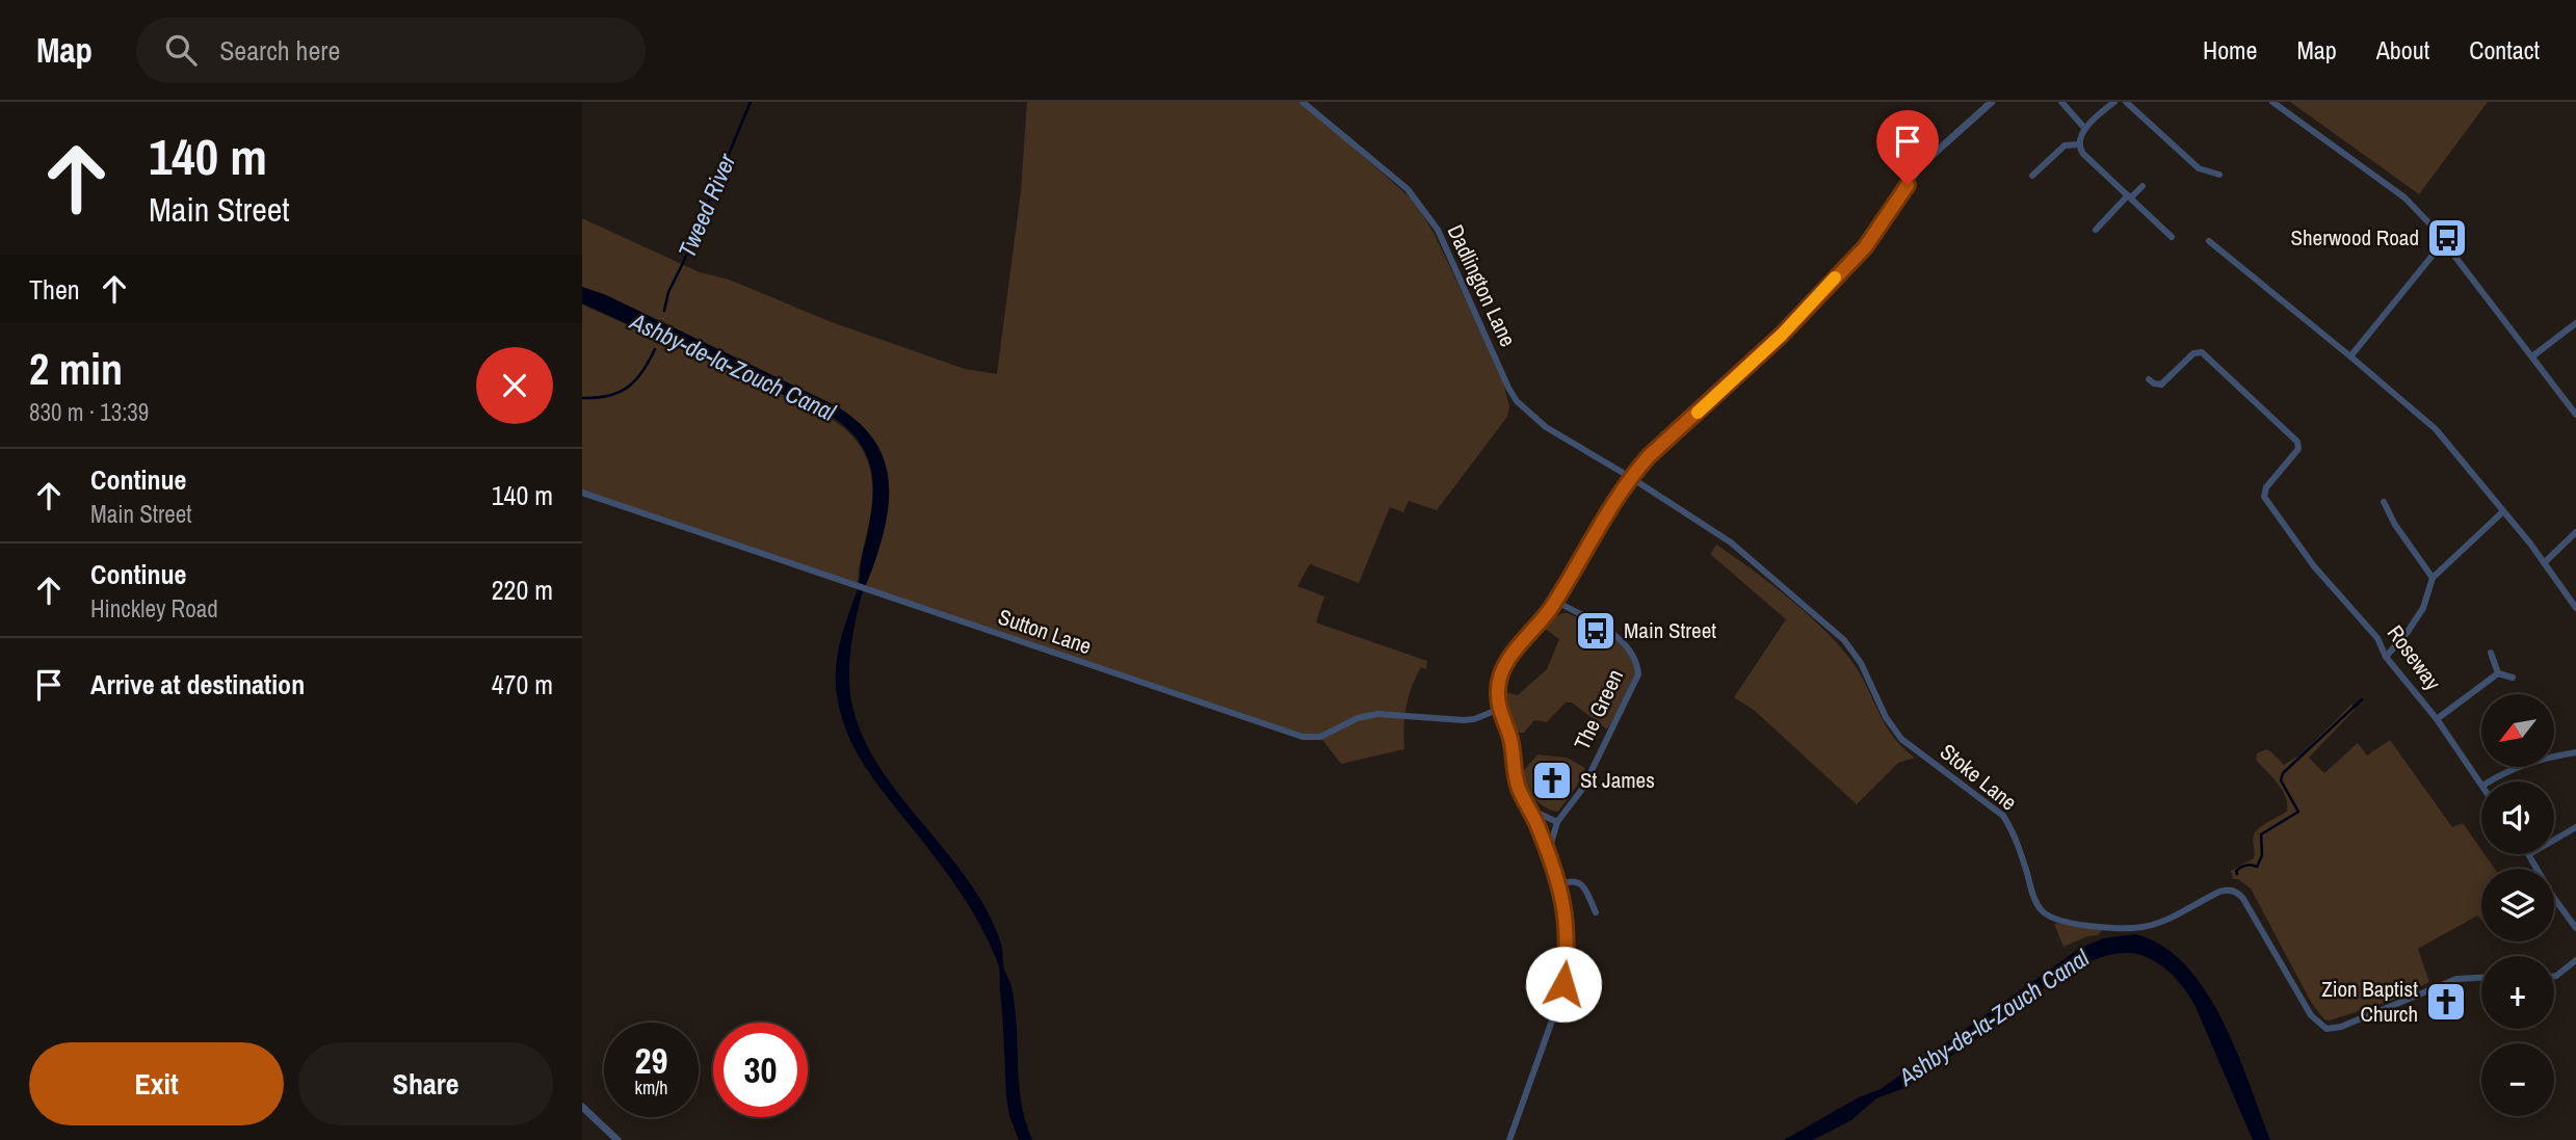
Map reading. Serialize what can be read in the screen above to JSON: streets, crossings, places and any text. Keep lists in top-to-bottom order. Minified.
{"streets":{"street":["Dadlington Lane","Sutton Lane","Roseway","The Green","Stoke Lane"]},"crossings":[["Dadlington Lane","Stoke Lane"]],"water":["Tweed River","Ashby-de-la-Zouch Canal"],"places":{"bus stop":["Sherwood Road","Main Street"],"church":["St James","Zion Baptist Church"]},"north":"bottom left","page":{"header":"Map","search":"Search here","nav":["Home","Map","About","Contact"],"turn":["140 m","Main Street"],"then":"Then","heading":["2 min","830 m · 13:39"],"list":[{"name":"Continue","note":"Main Street","value":"140 m"},{"name":"Continue","note":"Hinckley Road","value":"220 m"},{"name":"Arrive at destination","value":"470 m"}],"map_buttons":["+","−"],"speed":"29 km/h","limit":"30","buttons":["Exit","Share"]}}
